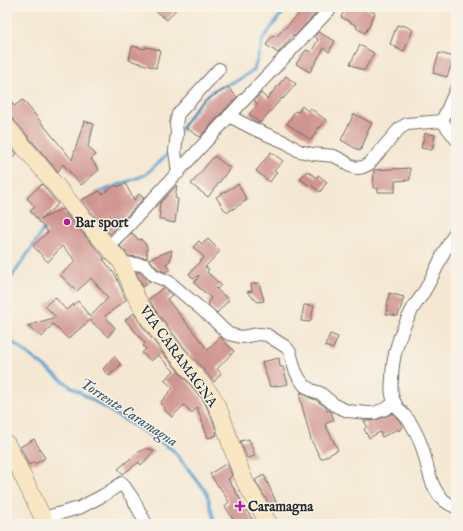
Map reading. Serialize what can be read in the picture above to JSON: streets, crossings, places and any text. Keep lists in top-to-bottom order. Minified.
{"streets":{"street":["VIA CARAMAGNA"]},"water":["Torrente Caramagna"],"places":{"other":["Bar sport"],"health":["Caramagna"]}}
